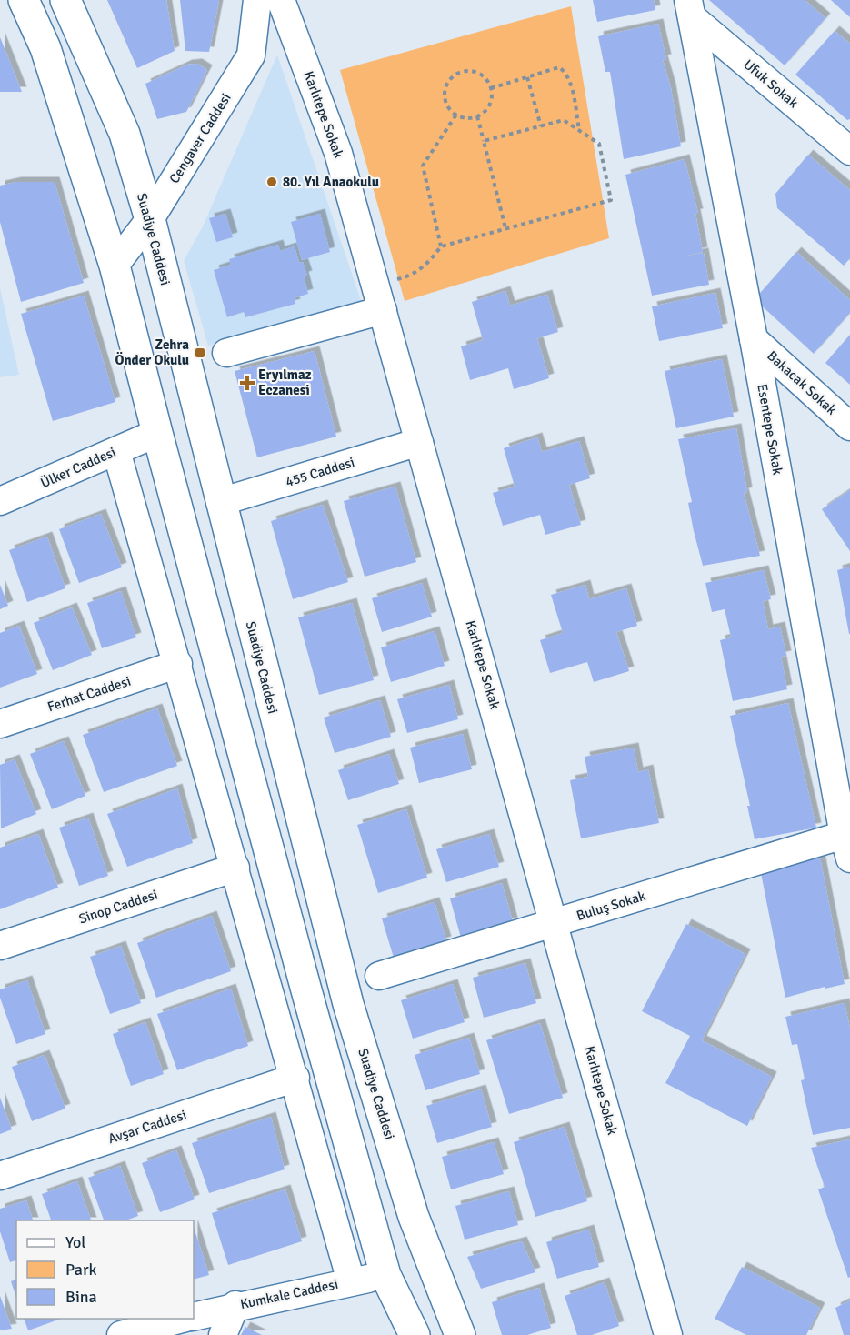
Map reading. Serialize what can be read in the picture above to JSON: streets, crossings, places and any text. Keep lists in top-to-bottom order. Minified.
{"streets":{"main road":["Suadiye Caddesi"],"street":["Ufuk Sokak","Karlıtepe Sokak","Cengaver Caddesi","Bakacak Sokak","Esentepe Sokak","Ülker Caddesi","455 Caddesi","Ferhat Caddesi","Buluş Sokak","Sinop Caddesi","Avşar Caddesi","Kumkale Caddesi"]},"crossings":[["Ufuk Sokak","Esentepe Sokak"],["Karlıtepe Sokak","455 Caddesi"],["Karlıtepe Sokak","Buluş Sokak"],["Cengaver Caddesi","Suadiye Caddesi"],["Suadiye Caddesi","455 Caddesi"],["Bakacak Sokak","Esentepe Sokak"],["Esentepe Sokak","Buluş Sokak"]],"places":{"other":["80. Yıl Anaokulu"],"transit":["Zehra Önder Okulu"],"health":["Eryılmaz Eczanesi"]},"legend":["Yol","Park","Bina"]}
